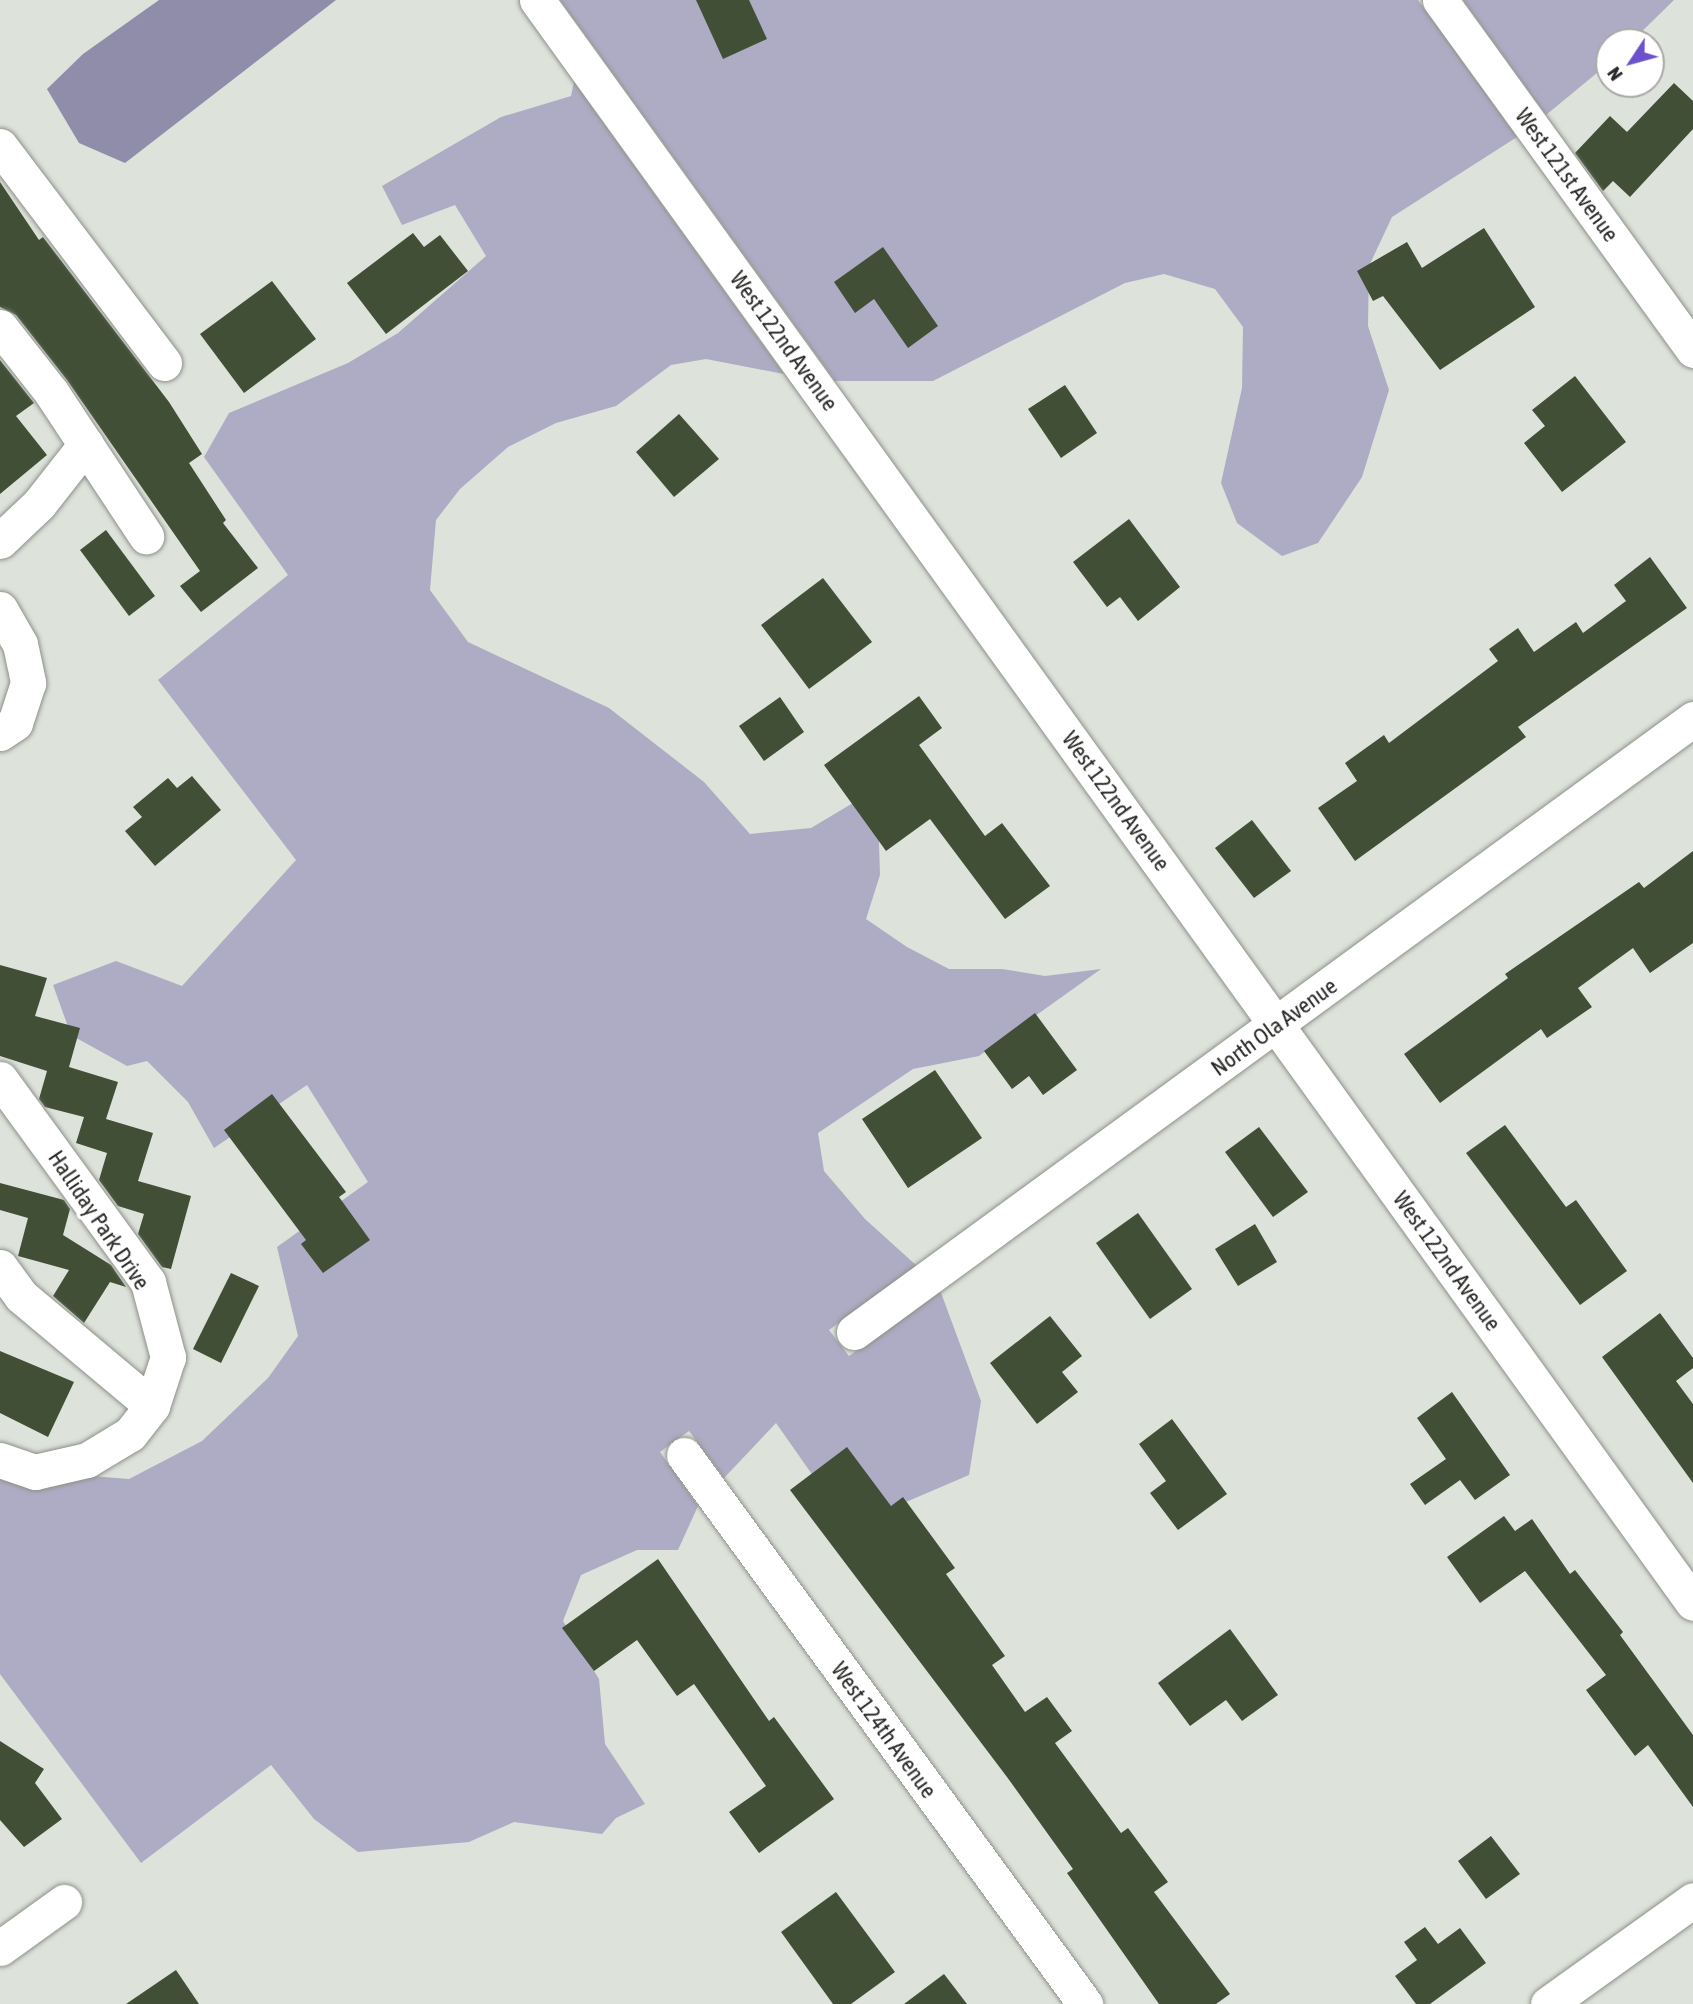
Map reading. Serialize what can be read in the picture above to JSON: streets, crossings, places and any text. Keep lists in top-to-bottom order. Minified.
{"streets":{"street":["West 121st Avenue","West 122nd Avenue","North Ola Avenue","Halliday Park Drive","West 124th Avenue"]},"crossings":[["West 122nd Avenue","North Ola Avenue"]],"north":"bottom left"}
